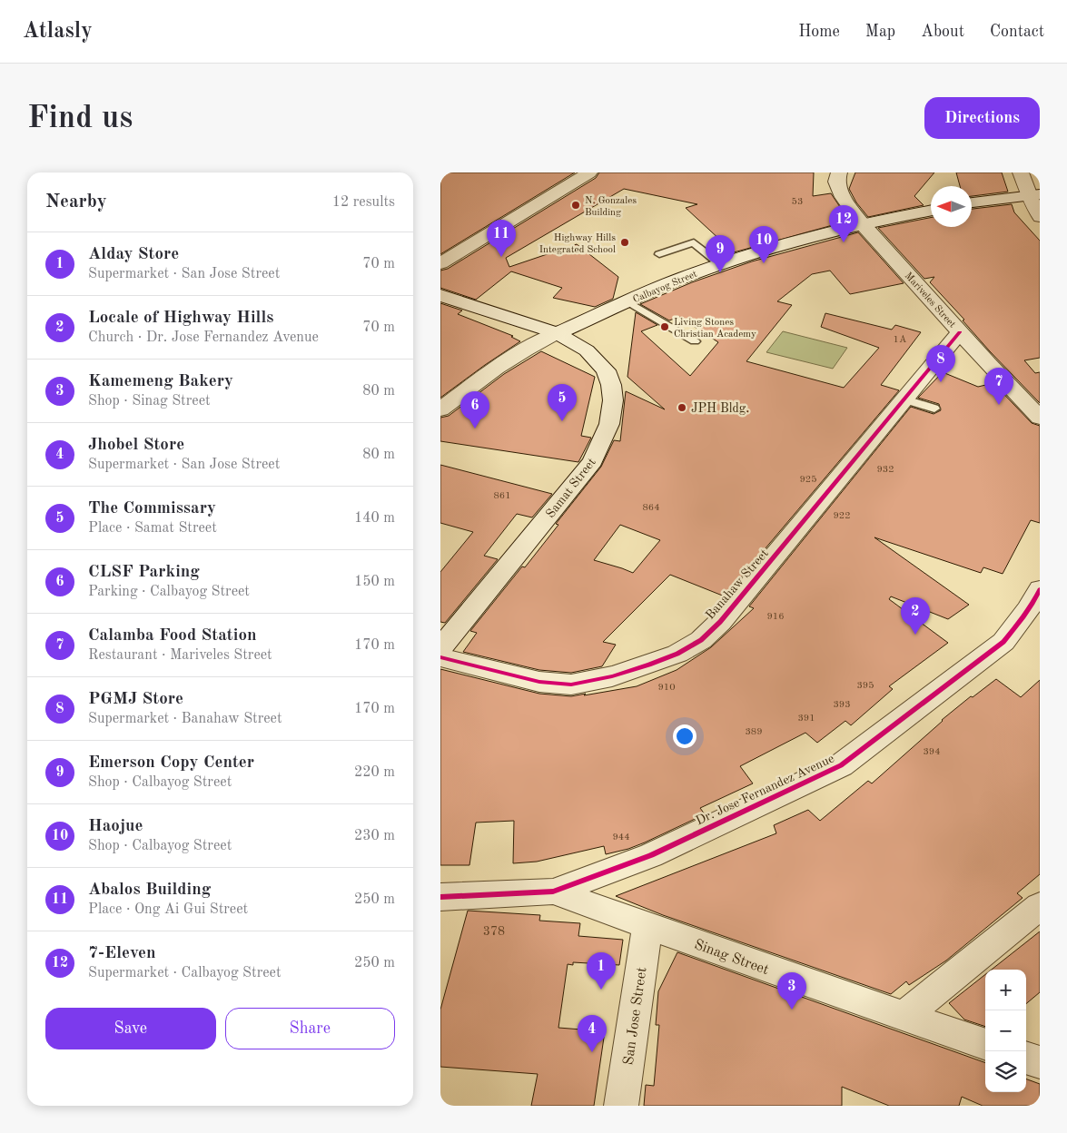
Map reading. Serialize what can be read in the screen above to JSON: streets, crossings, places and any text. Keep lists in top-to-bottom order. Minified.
{"streets":{"street":["Calbayog Street","Mariveles Street","Samat Street","Banahaw Street","Dr. Jose Fernandez Avenue","Sinag Street","San Jose Street"]},"crossings":[["Calbayog Street","Mariveles Street"],["Calbayog Street","Samat Street"],["Mariveles Street","Banahaw Street"],["Dr. Jose Fernandez Avenue","Sinag Street"],["Sinag Street","San Jose Street"]],"places":["N. Gonzales Building","Highway Hills Integrated School","Living Stones Christian Academy","JPH Bldg."],"house_numbers":["53","1A","932","925","861","864","922","916","395","910","393","391","389","394","944","378"],"north":"left","page":{"header":"Atlasly","nav":["Home","Map","About","Contact"],"buttons":["Directions",["Save","Share"]],"title":"Find us","heading":["Nearby","12 results"],"pins":["12","11","10","9","8","7","5","6","2","1","3","4"],"list":[{"mark":"1","name":"Alday Store","note":"Supermarket · San Jose Street","value":"70 m"},{"mark":"2","name":"Locale of Highway Hills","note":"Church · Dr. Jose Fernandez Avenue","value":"70 m"},{"mark":"3","name":"Kamemeng Bakery","note":"Shop · Sinag Street","value":"80 m"},{"mark":"4","name":"Jhobel Store","note":"Supermarket · San Jose Street","value":"80 m"},{"mark":"5","name":"The Commissary","note":"Place · Samat Street","value":"140 m"},{"mark":"6","name":"CLSF Parking","note":"Parking · Calbayog Street","value":"150 m"},{"mark":"7","name":"Calamba Food Station","note":"Restaurant · Mariveles Street","value":"170 m"},{"mark":"8","name":"PGMJ Store","note":"Supermarket · Banahaw Street","value":"170 m"},{"mark":"9","name":"Emerson Copy Center","note":"Shop · Calbayog Street","value":"220 m"},{"mark":"10","name":"Haojue","note":"Shop · Calbayog Street","value":"230 m"},{"mark":"11","name":"Abalos Building","note":"Place · Ong Ai Gui Street","value":"250 m"},{"mark":"12","name":"7-Eleven","note":"Supermarket · Calbayog Street","value":"250 m"}],"map_buttons":["+","−"]}}
